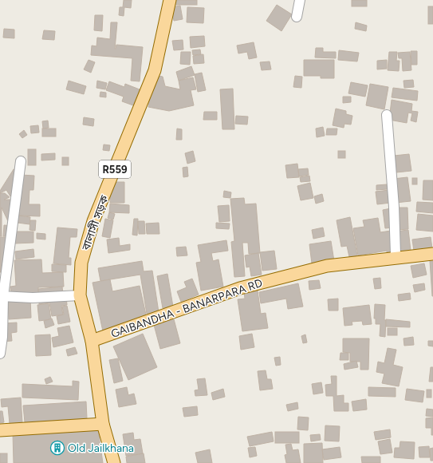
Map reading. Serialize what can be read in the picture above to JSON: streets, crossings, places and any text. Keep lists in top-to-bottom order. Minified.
{"streets":{"main road":["R559","বালাসী সড়ক","GAIBANDHA - BANARPARA RD"]},"crossings":[["R559","বালাসী সড়ক"],["R559","GAIBANDHA - BANARPARA RD"],["বালাসী সড়ক","GAIBANDHA - BANARPARA RD"]],"places":{"building":["Old Jailkhana"]}}
